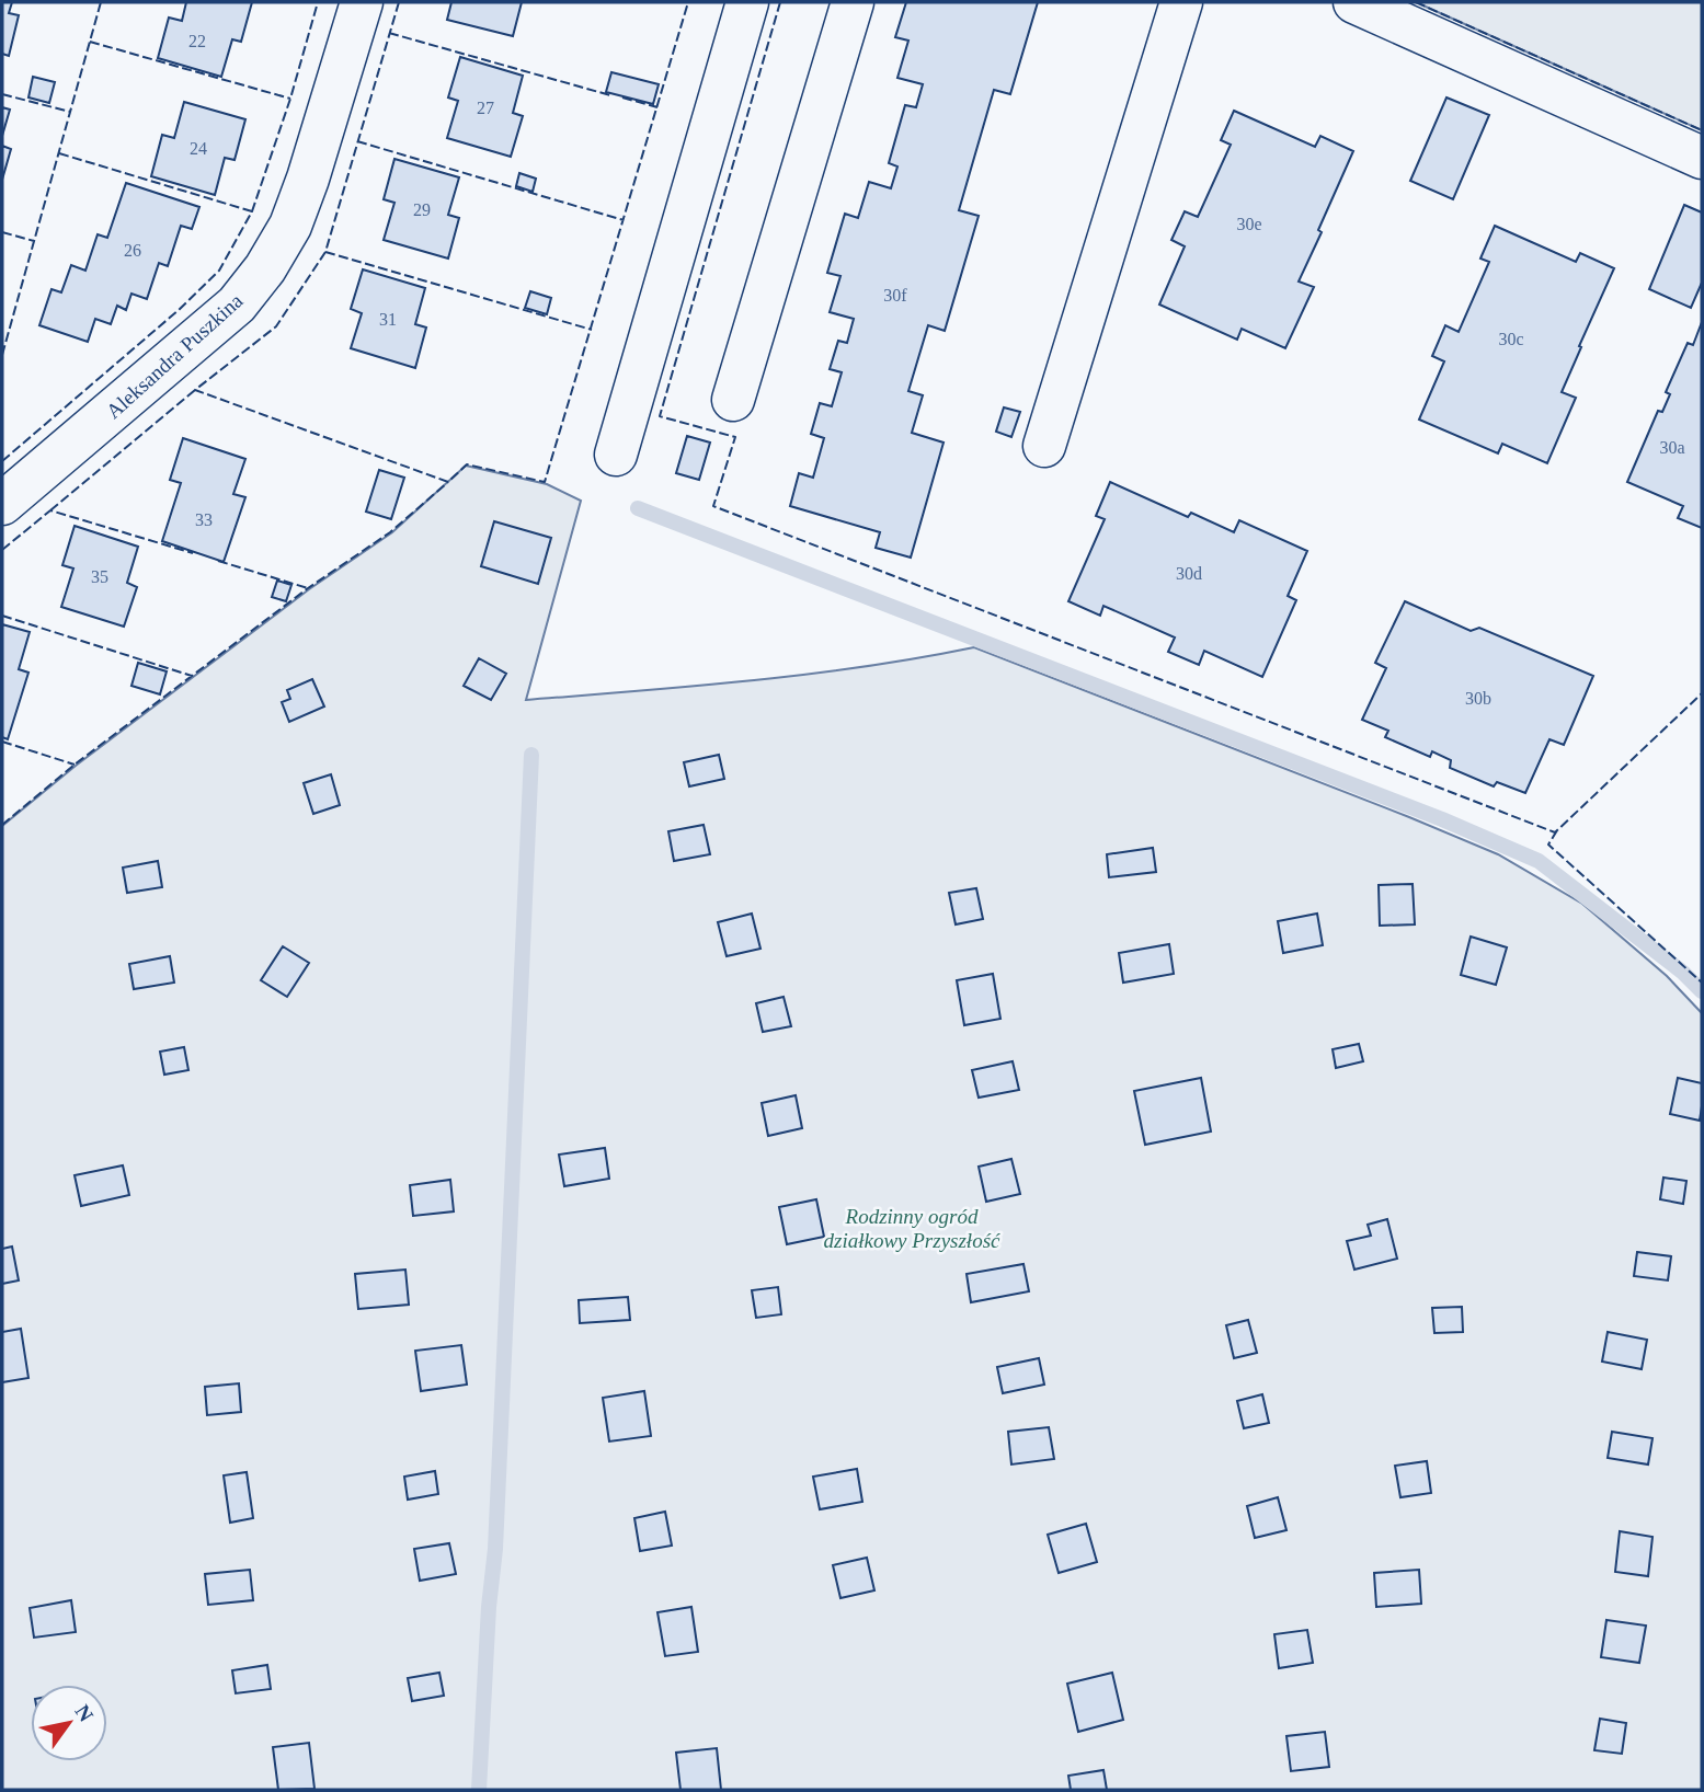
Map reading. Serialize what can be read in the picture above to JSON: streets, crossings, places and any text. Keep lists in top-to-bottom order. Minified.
{"streets":{"street":["Aleksandra Puszkina"]},"parks":["Rodzinny ogród działkowy Przyszłość"],"house_numbers":["22","27","24","29","30e","26","30f","31","30c","30a","33","30d","35","30b"],"north":"top right"}
